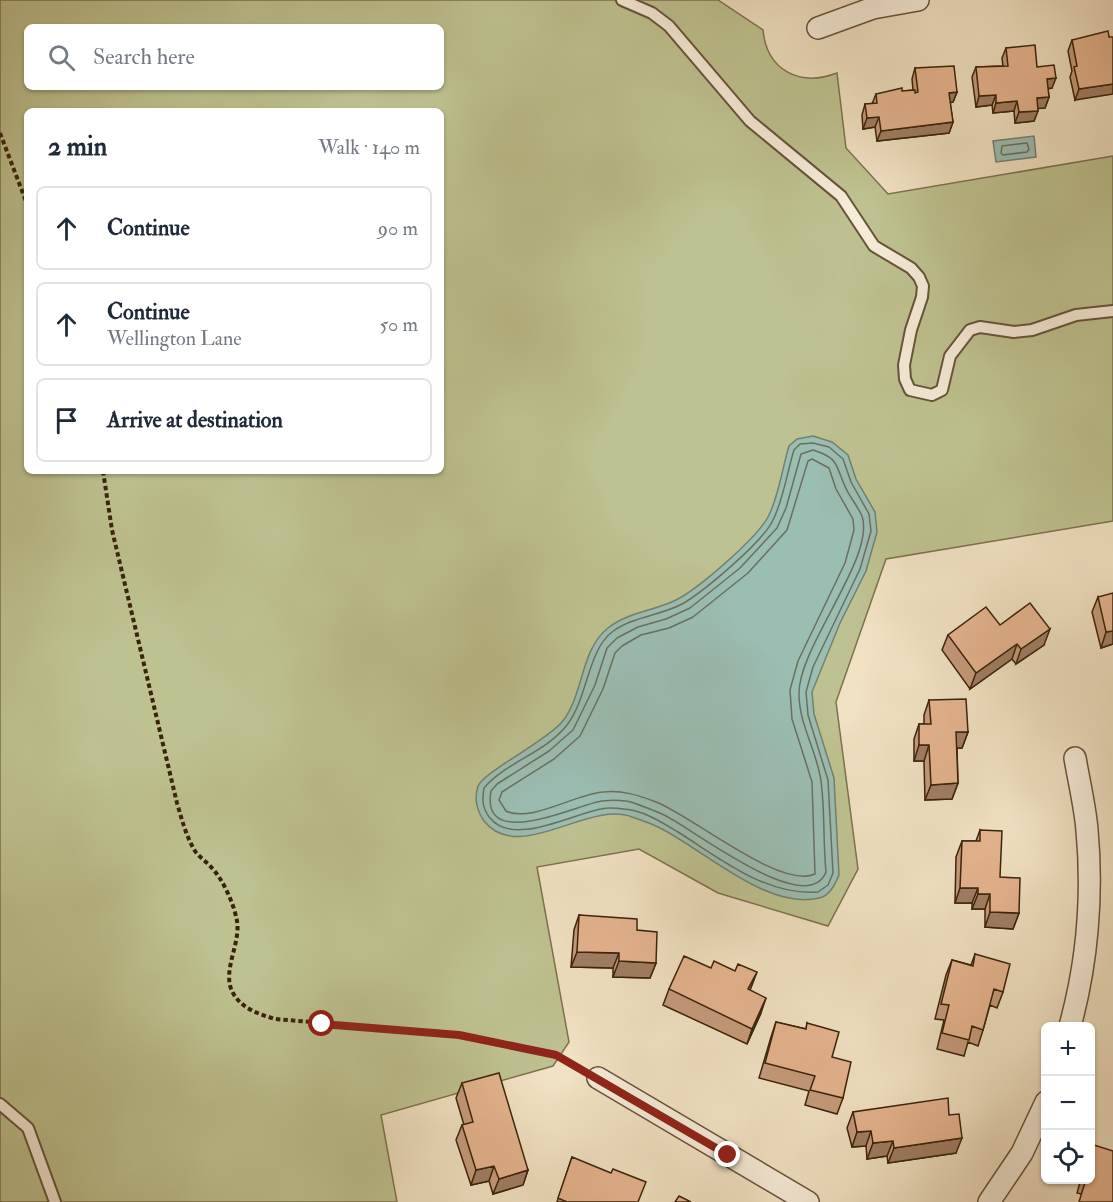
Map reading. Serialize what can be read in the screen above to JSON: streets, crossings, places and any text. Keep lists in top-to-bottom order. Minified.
{"page":{"search":"Search here","heading":["2 min","Walk · 140 m"],"list":[["Continue","90 m"],["Continue","Wellington Lane","50 m"],"Arrive at destination"],"map_buttons":["+","−"]}}
